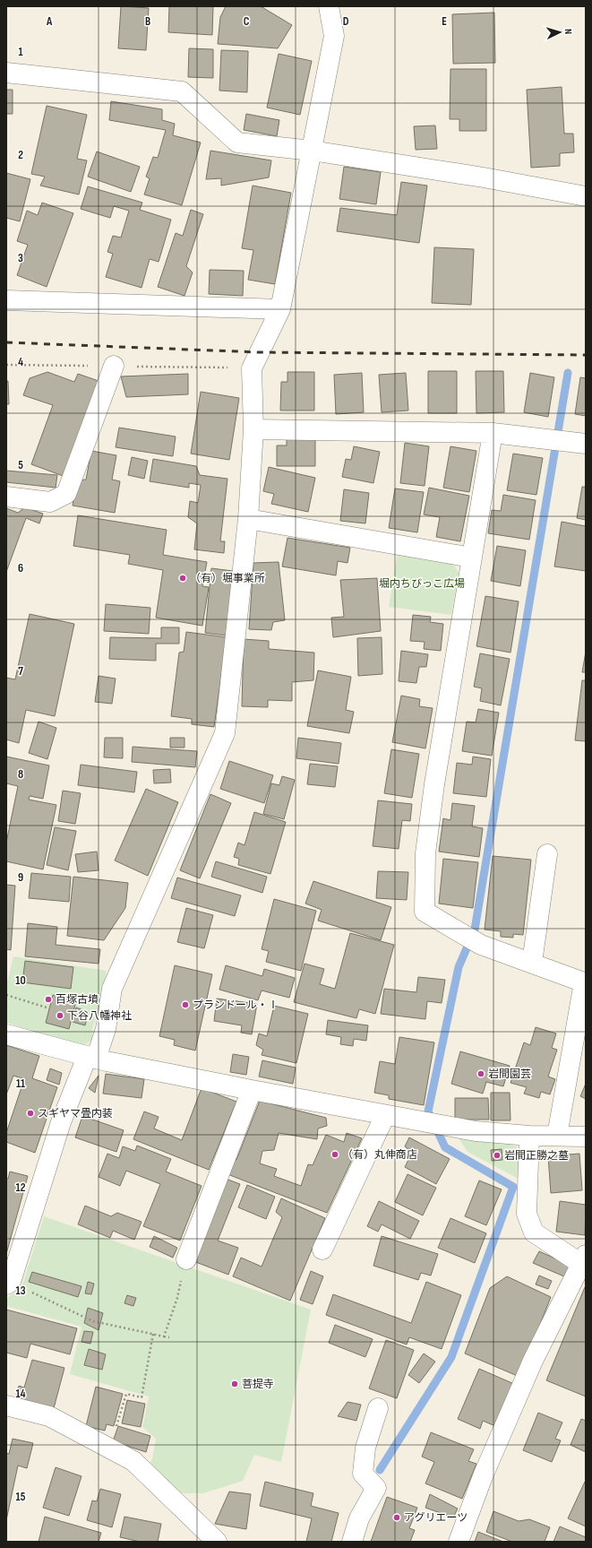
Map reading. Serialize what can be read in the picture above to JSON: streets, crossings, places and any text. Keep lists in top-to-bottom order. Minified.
{"parks":["堀内ちびっこ広場"],"places":["（有）堀事業所","百塚古墳","プランドール・Ⅰ","下谷八幡神社","岩間園芸","スギヤマ畳内装","（有）丸伸商店","岩間正勝之墓","菩提寺","アグリエーツ"],"north":"right","grid":{"columns":["A","B","C","D","E"],"rows":["1","2","3","4","5","6","7","8","9","10","11","12","13","14","15"]}}
